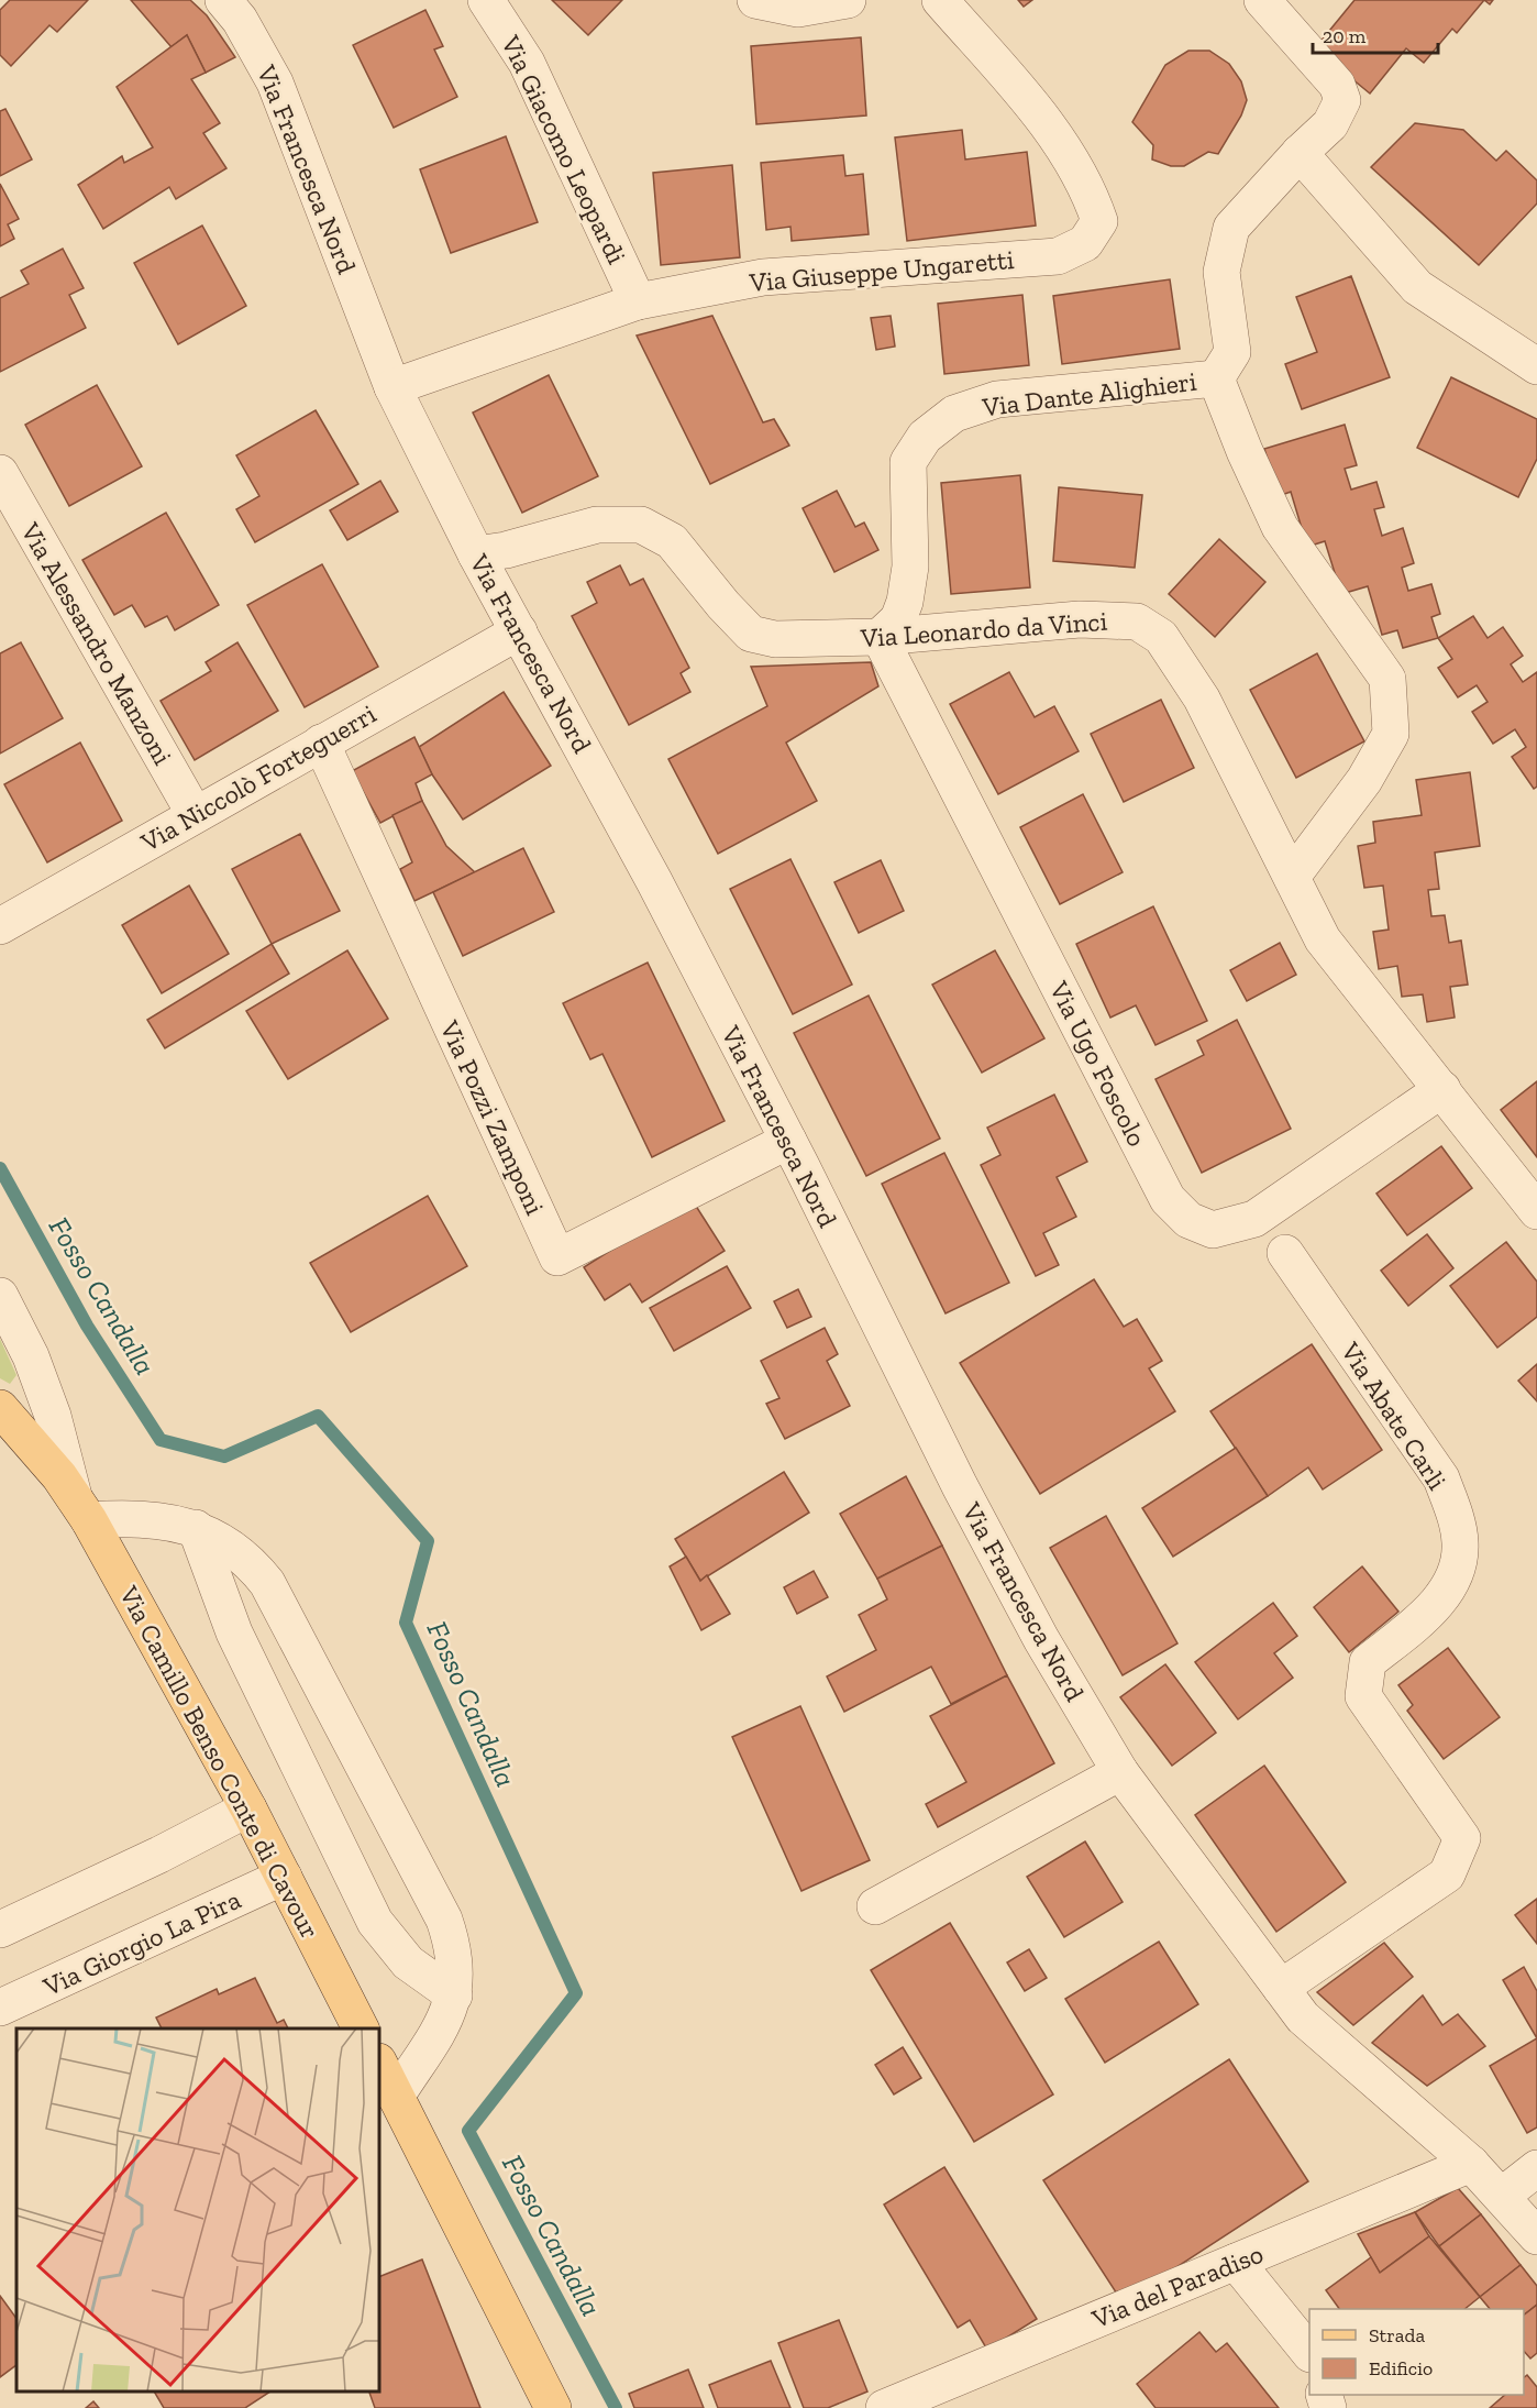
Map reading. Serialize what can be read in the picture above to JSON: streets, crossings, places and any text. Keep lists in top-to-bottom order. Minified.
{"streets":{"main road":["Via Camillo Benso Conte di Cavour"],"street":["Via Giacomo Leopardi","Via Francesca Nord","Via Giuseppe Ungaretti","Via Dante Alighieri","Via Leonardo da Vinci","Via Alessandro Manzoni","Via Niccolò Forteguerri","Via Ugo Foscolo","Via Pozzi Zamponi","Via Abate Carli","Via Giorgio La Pira","Via del Paradiso"]},"crossings":[["Via Giacomo Leopardi","Via Giuseppe Ungaretti"],["Via Francesca Nord","Via Giuseppe Ungaretti"],["Via Francesca Nord","Via Leonardo da Vinci"],["Via Francesca Nord","Via Niccolò Forteguerri"],["Via Francesca Nord","Via Pozzi Zamponi"],["Via Francesca Nord","Via Abate Carli"],["Via Francesca Nord","Via del Paradiso"],["Via Dante Alighieri","Via Leonardo da Vinci"],["Via Dante Alighieri","Via Ugo Foscolo"],["Via Leonardo da Vinci","Via Ugo Foscolo"],["Via Alessandro Manzoni","Via Niccolò Forteguerri"],["Via Niccolò Forteguerri","Via Pozzi Zamponi"],["Via Camillo Benso Conte di Cavour","Via Giorgio La Pira"]],"water":["Fosso Candalla"],"legend":["Strada","Edificio"],"scale_bar":"20 m"}
